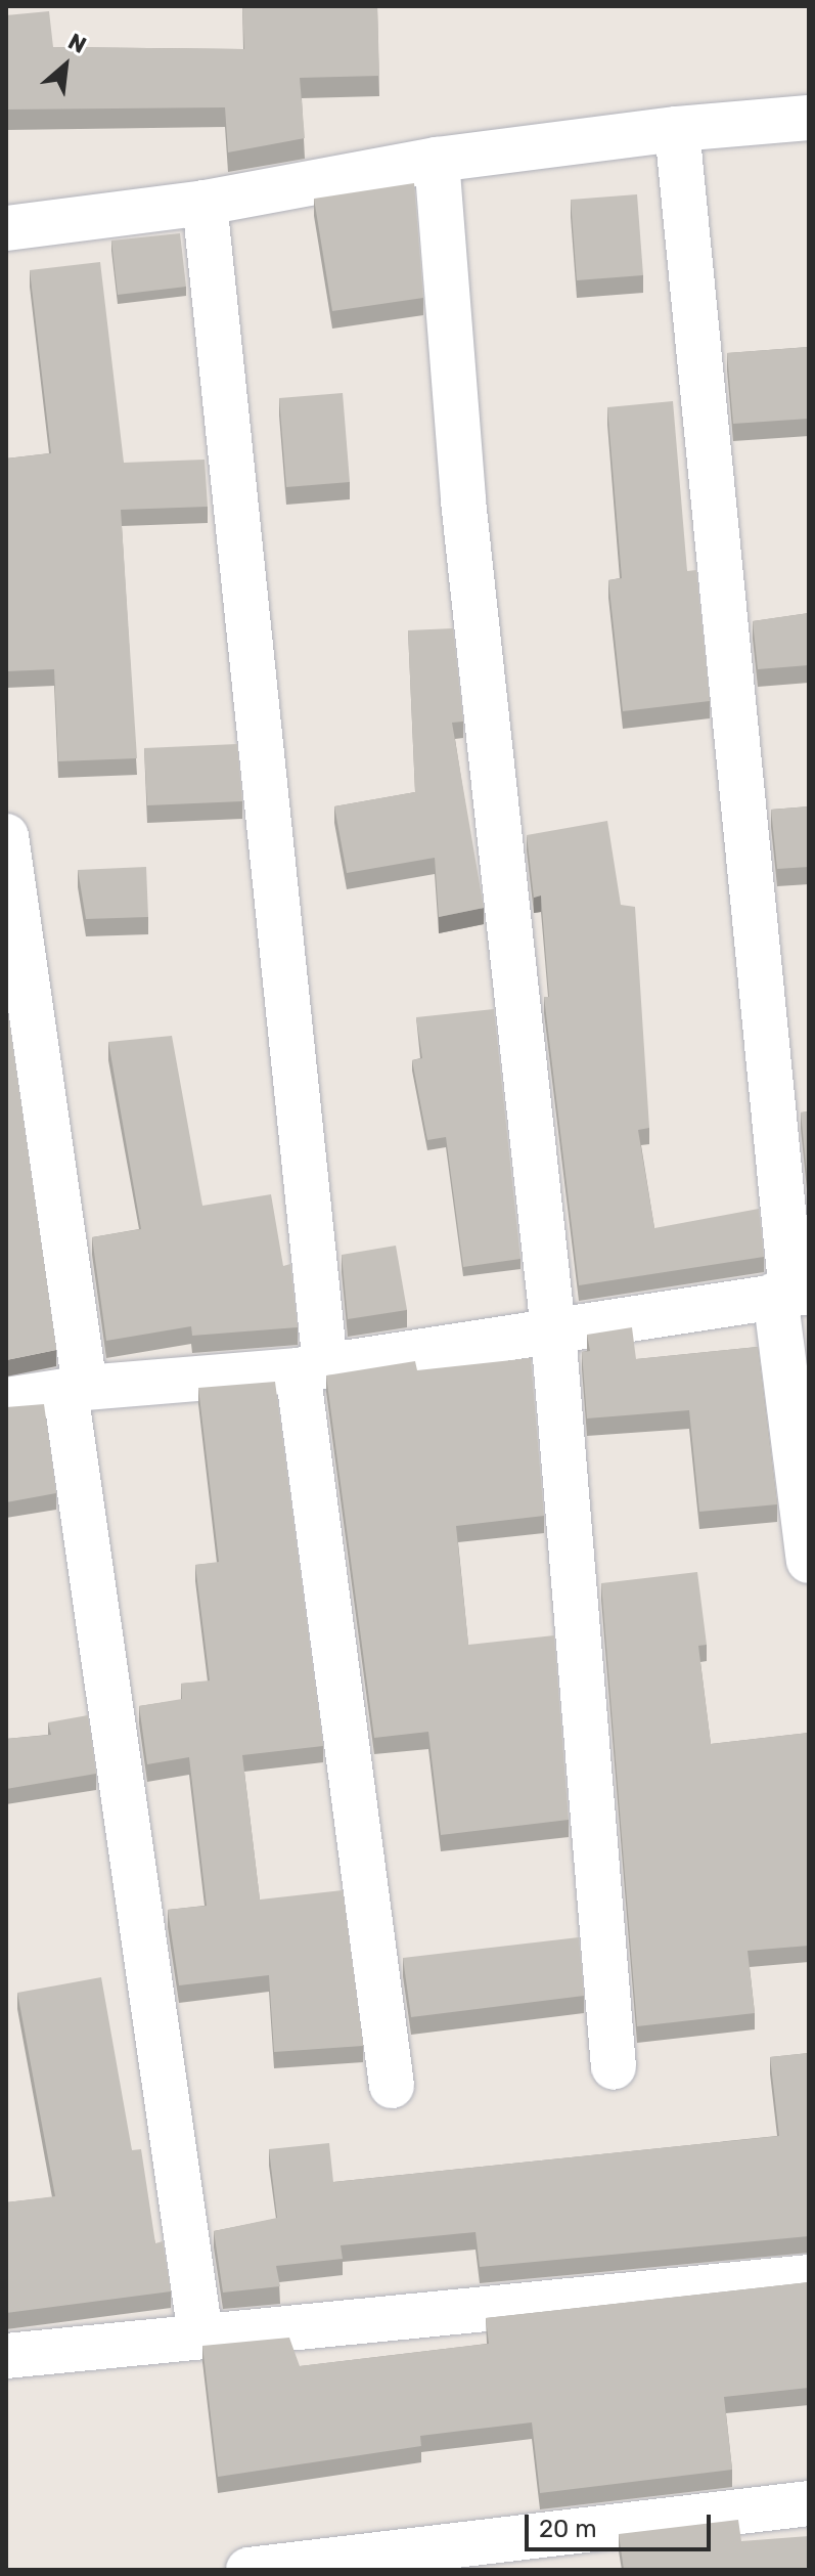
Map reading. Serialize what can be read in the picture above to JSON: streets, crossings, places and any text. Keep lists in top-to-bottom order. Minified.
{"scale_bar":"20 m","north":"top right"}
